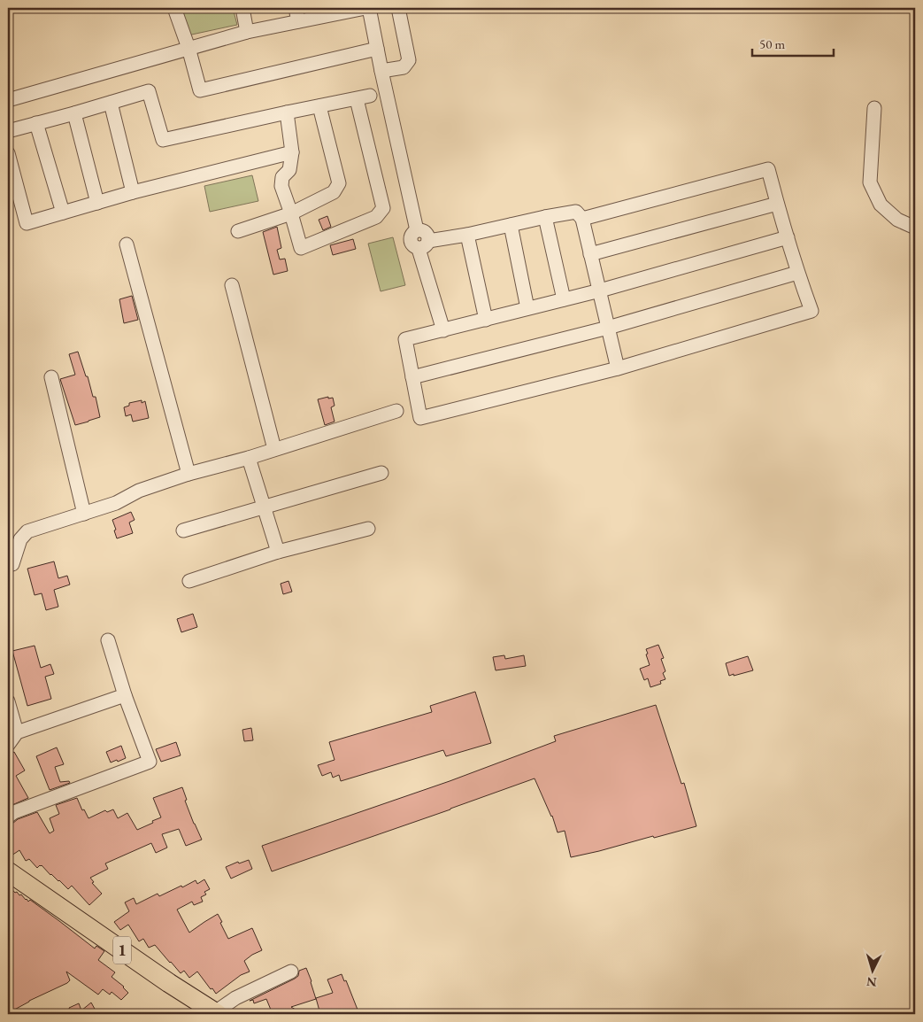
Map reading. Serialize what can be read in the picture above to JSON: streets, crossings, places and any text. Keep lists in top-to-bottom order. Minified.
{"streets":{"highway":["1"]},"scale_bar":"50 m","north":"bottom"}
